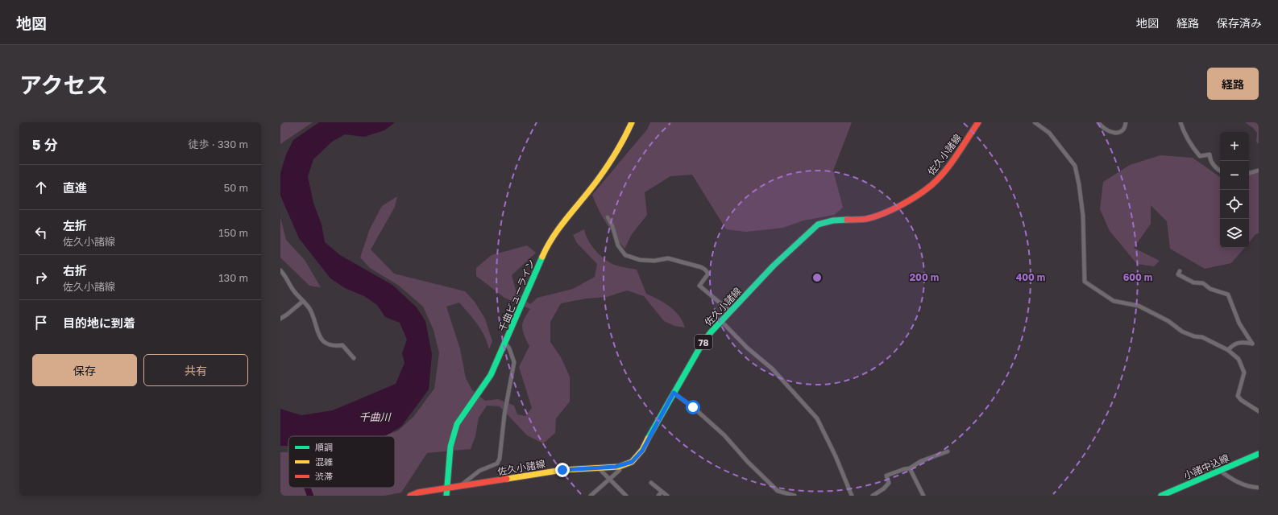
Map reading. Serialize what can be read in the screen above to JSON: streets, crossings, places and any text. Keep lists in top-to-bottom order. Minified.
{"streets":{"main road":["佐久小諸線","千曲ビューライン","78","小諸中込線"]},"crossings":[["佐久小諸線","千曲ビューライン"]],"water":["千曲川"],"legend":["順調","混雑","渋滞"],"page":{"header":"地図","nav":["地図","経路","保存済み"],"title":"アクセス","buttons":["経路",["保存","共有"]],"heading":["5 分","徒歩 · 330 m"],"map_buttons":["+","−"],"list":[["直進","50 m"],["左折","佐久小諸線","150 m"],["右折","佐久小諸線","130 m"],"目的地に到着"]},"rings":["200 m","400 m","600 m"]}
